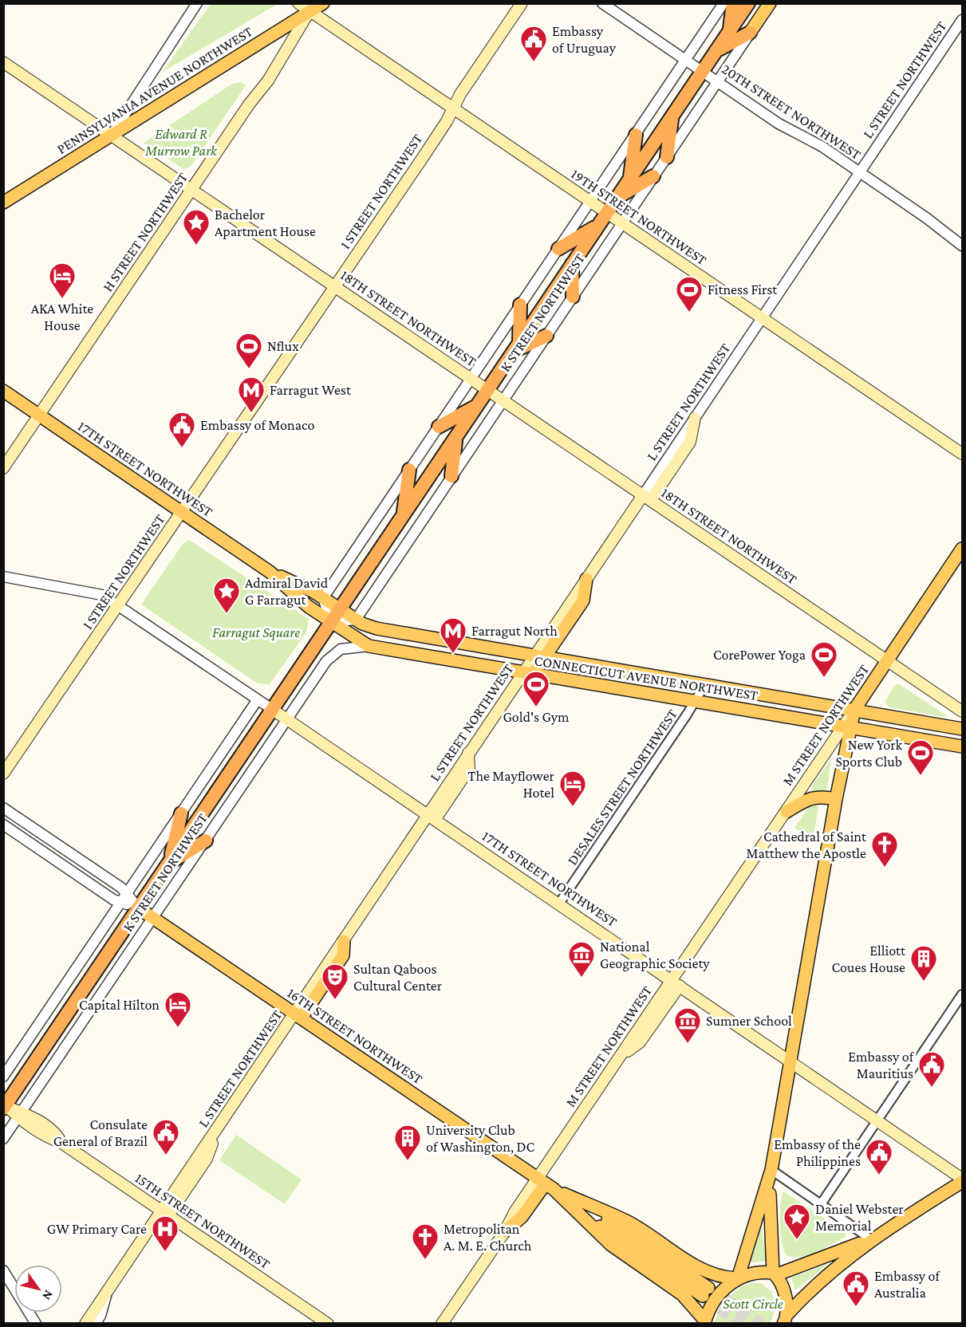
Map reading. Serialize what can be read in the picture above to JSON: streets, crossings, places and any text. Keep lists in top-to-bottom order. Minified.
{"streets":{"highway":["K STREET NORTHWEST"],"main road":["L STREET NORTHWEST","PENNSYLVANIA AVENUE NORTHWEST","I STREET NORTHWEST","19TH STREET NORTHWEST","H STREET NORTHWEST","18TH STREET NORTHWEST","17TH STREET NORTHWEST","CONNECTICUT AVENUE NORTHWEST","M STREET NORTHWEST","16TH STREET NORTHWEST","15TH STREET NORTHWEST"],"street":["20TH STREET NORTHWEST","DESALES STREET NORTHWEST"]},"crossings":[["L STREET NORTHWEST","20TH STREET NORTHWEST"],["L STREET NORTHWEST","19TH STREET NORTHWEST"],["L STREET NORTHWEST","17TH STREET NORTHWEST"],["L STREET NORTHWEST","CONNECTICUT AVENUE NORTHWEST"],["L STREET NORTHWEST","16TH STREET NORTHWEST"],["L STREET NORTHWEST","15TH STREET NORTHWEST"],["PENNSYLVANIA AVENUE NORTHWEST","19TH STREET NORTHWEST"],["PENNSYLVANIA AVENUE NORTHWEST","H STREET NORTHWEST"],["PENNSYLVANIA AVENUE NORTHWEST","18TH STREET NORTHWEST"],["20TH STREET NORTHWEST","K STREET NORTHWEST"],["I STREET NORTHWEST","19TH STREET NORTHWEST"],["I STREET NORTHWEST","18TH STREET NORTHWEST"],["I STREET NORTHWEST","17TH STREET NORTHWEST"],["19TH STREET NORTHWEST","H STREET NORTHWEST"],["19TH STREET NORTHWEST","K STREET NORTHWEST"],["H STREET NORTHWEST","18TH STREET NORTHWEST"],["H STREET NORTHWEST","17TH STREET NORTHWEST"],["K STREET NORTHWEST","18TH STREET NORTHWEST"],["K STREET NORTHWEST","17TH STREET NORTHWEST"],["K STREET NORTHWEST","CONNECTICUT AVENUE NORTHWEST"],["K STREET NORTHWEST","16TH STREET NORTHWEST"],["K STREET NORTHWEST","15TH STREET NORTHWEST"],["18TH STREET NORTHWEST","M STREET NORTHWEST"],["17TH STREET NORTHWEST","CONNECTICUT AVENUE NORTHWEST"],["17TH STREET NORTHWEST","M STREET NORTHWEST"],["17TH STREET NORTHWEST","DESALES STREET NORTHWEST"],["CONNECTICUT AVENUE NORTHWEST","M STREET NORTHWEST"],["CONNECTICUT AVENUE NORTHWEST","DESALES STREET NORTHWEST"],["M STREET NORTHWEST","16TH STREET NORTHWEST"]],"parks":["Edward R Murrow Park","Farragut Square","Scott Circle"],"places":{"public building":["Embassy of Uruguay","Embassy of Monaco","Embassy of Mauritius","Consulate General of Brazil","Embassy of the Philippines","Embassy of Australia"],"place":["Bachelor Apartment House","Admiral David G Farragut","Daniel Webster Memorial"],"hotel":["AKA White House","The Mayflower Hotel","Capital Hilton"],"sports":["Fitness First","Nflux","CorePower Yoga","Gold's Gym","New York Sports Club"],"metro station":["Farragut West","Farragut North"],"church":["Cathedral of Saint Matthew the Apostle","Metropolitan A. M. E. Church"],"museum":["National Geographic Society","Sumner School"],"building":["Elliott Coues House","University Club of Washington, DC"],"theatre":["Sultan Qaboos Cultural Center"],"hospital":["GW Primary Care"]},"north":"bottom right"}
